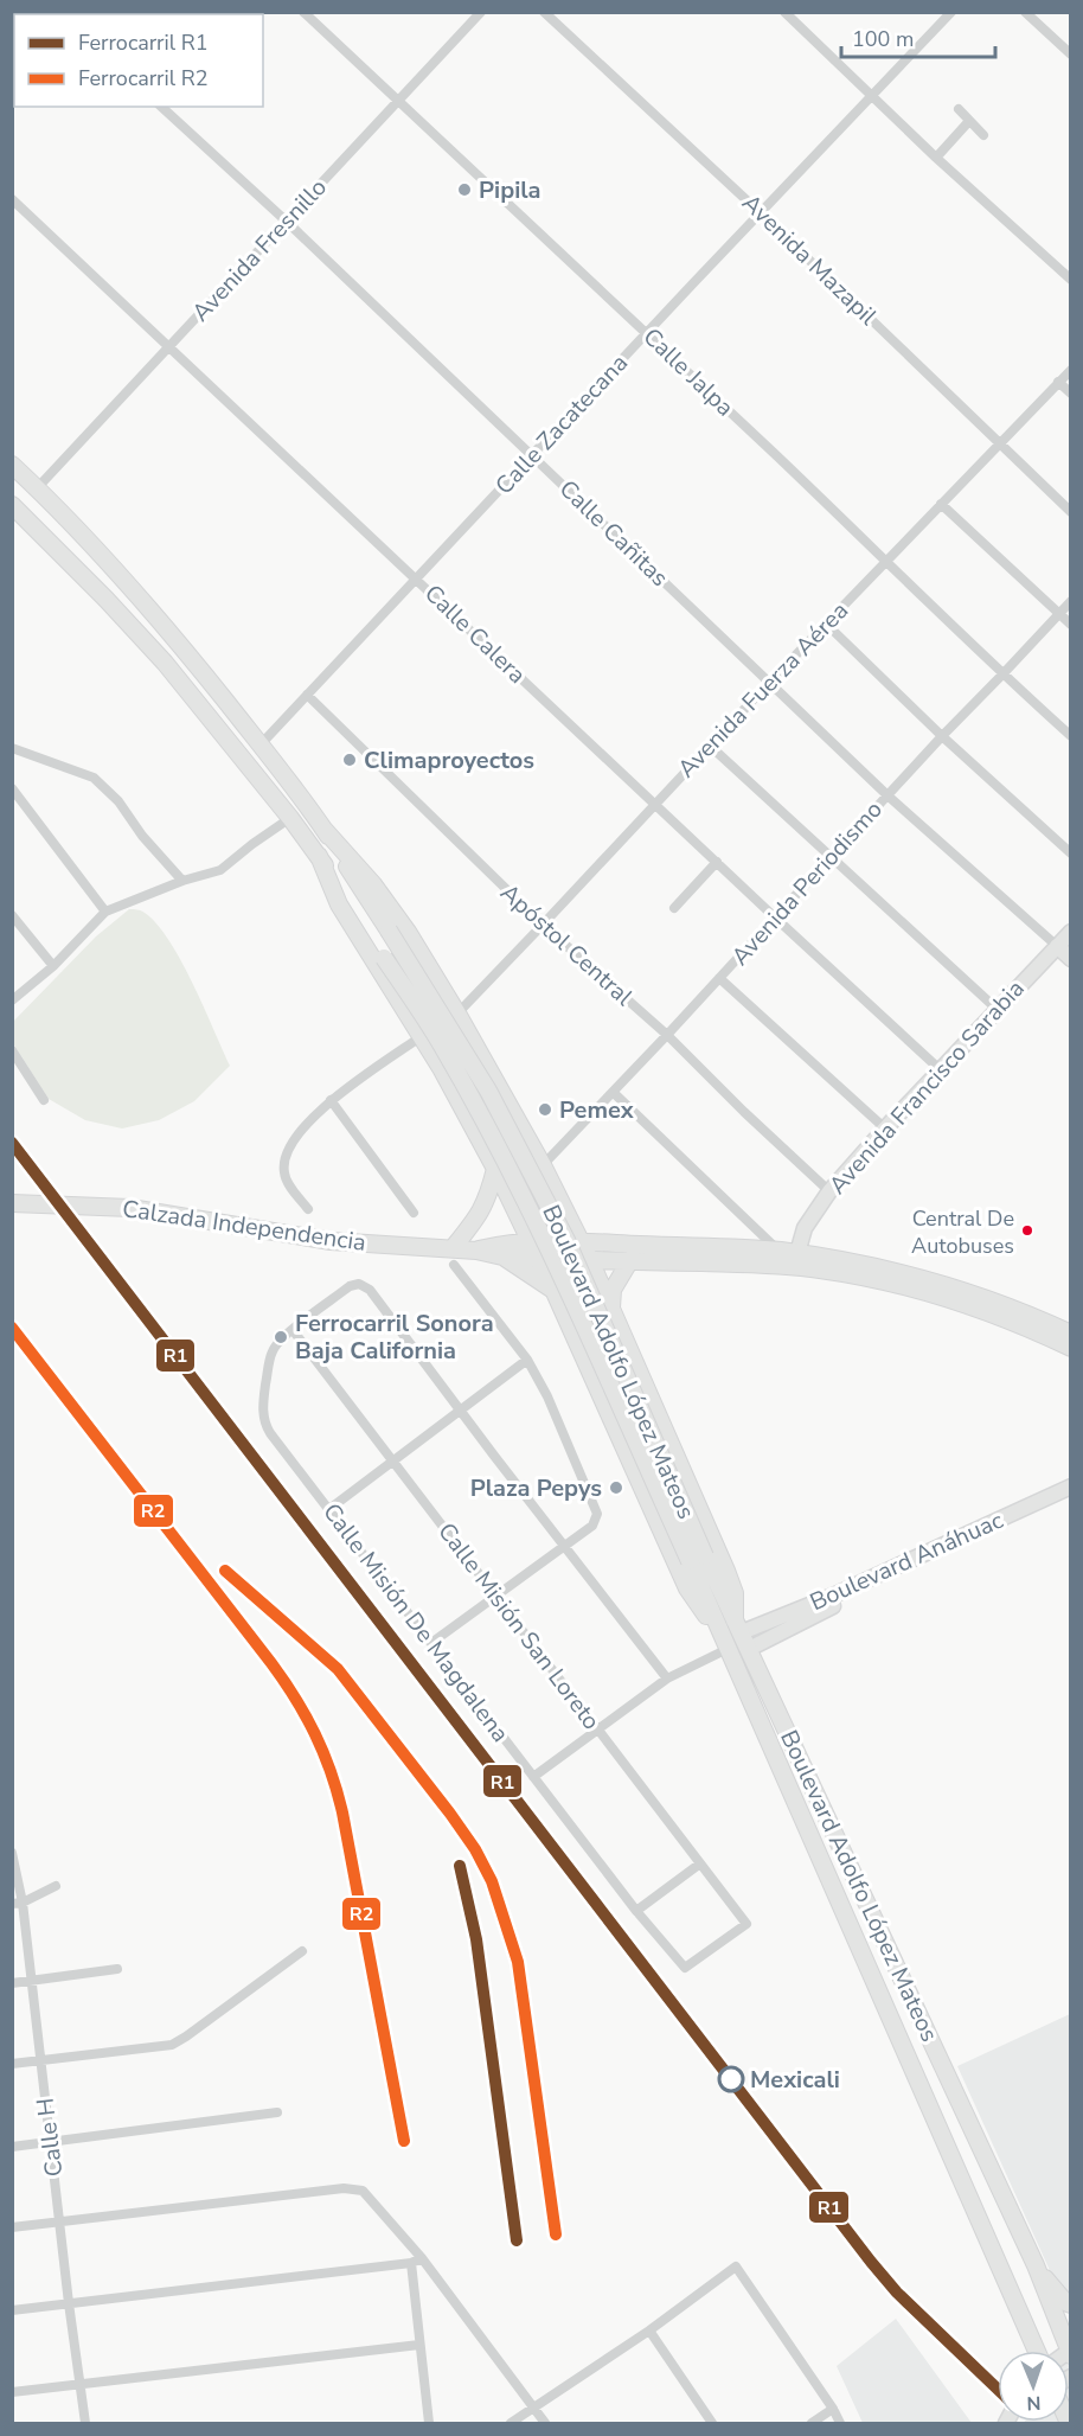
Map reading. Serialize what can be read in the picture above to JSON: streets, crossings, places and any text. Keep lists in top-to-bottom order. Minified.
{"streets":{"main road":["Calle Cañitas","Avenida Francisco Sarabia","Calzada Independencia","Boulevard Adolfo López Mateos","Boulevard Anáhuac"],"street":["Avenida Fresnillo","Avenida Mazapil","Calle Jalpa","Calle Zacatecana","Calle Calera","Avenida Fuerza Aérea","Avenida Periodismo","Apóstol Central","Calle Misión De Magdalena","Calle Misión San Loreto","Calle H"]},"crossings":[["Avenida Fresnillo","Calle Jalpa"],["Avenida Fresnillo","Calle Cañitas"],["Avenida Fresnillo","Calle Calera"],["Avenida Fresnillo","Boulevard Adolfo López Mateos"],["Avenida Mazapil","Calle Zacatecana"],["Avenida Mazapil","Avenida Fuerza Aérea"],["Calle Jalpa","Calle Zacatecana"],["Calle Jalpa","Avenida Fuerza Aérea"],["Calle Jalpa","Avenida Periodismo"],["Calle Zacatecana","Calle Cañitas"],["Calle Zacatecana","Calle Calera"],["Calle Zacatecana","Apóstol Central"],["Calle Zacatecana","Boulevard Adolfo López Mateos"],["Calle Cañitas","Avenida Fuerza Aérea"],["Calle Cañitas","Avenida Periodismo"],["Calle Cañitas","Avenida Francisco Sarabia"],["Calle Calera","Avenida Fuerza Aérea"],["Calle Calera","Avenida Periodismo"],["Calle Calera","Avenida Francisco Sarabia"],["Avenida Fuerza Aérea","Apóstol Central"],["Avenida Periodismo","Apóstol Central"],["Apóstol Central","Avenida Francisco Sarabia"],["Avenida Francisco Sarabia","Calzada Independencia"],["Boulevard Adolfo López Mateos","Boulevard Anáhuac"],["Calle Misión De Magdalena","Calle Misión San Loreto"]],"places":["Pipila","Climaproyectos","Pemex","Central De Autobuses","Ferrocarril Sonora Baja California","Plaza Pepys","Mexicali"],"lines":["rail line R1","rail line R2"],"legend":["Ferrocarril R1","Ferrocarril R2"],"scale_bar":"100 m","north":"bottom"}
